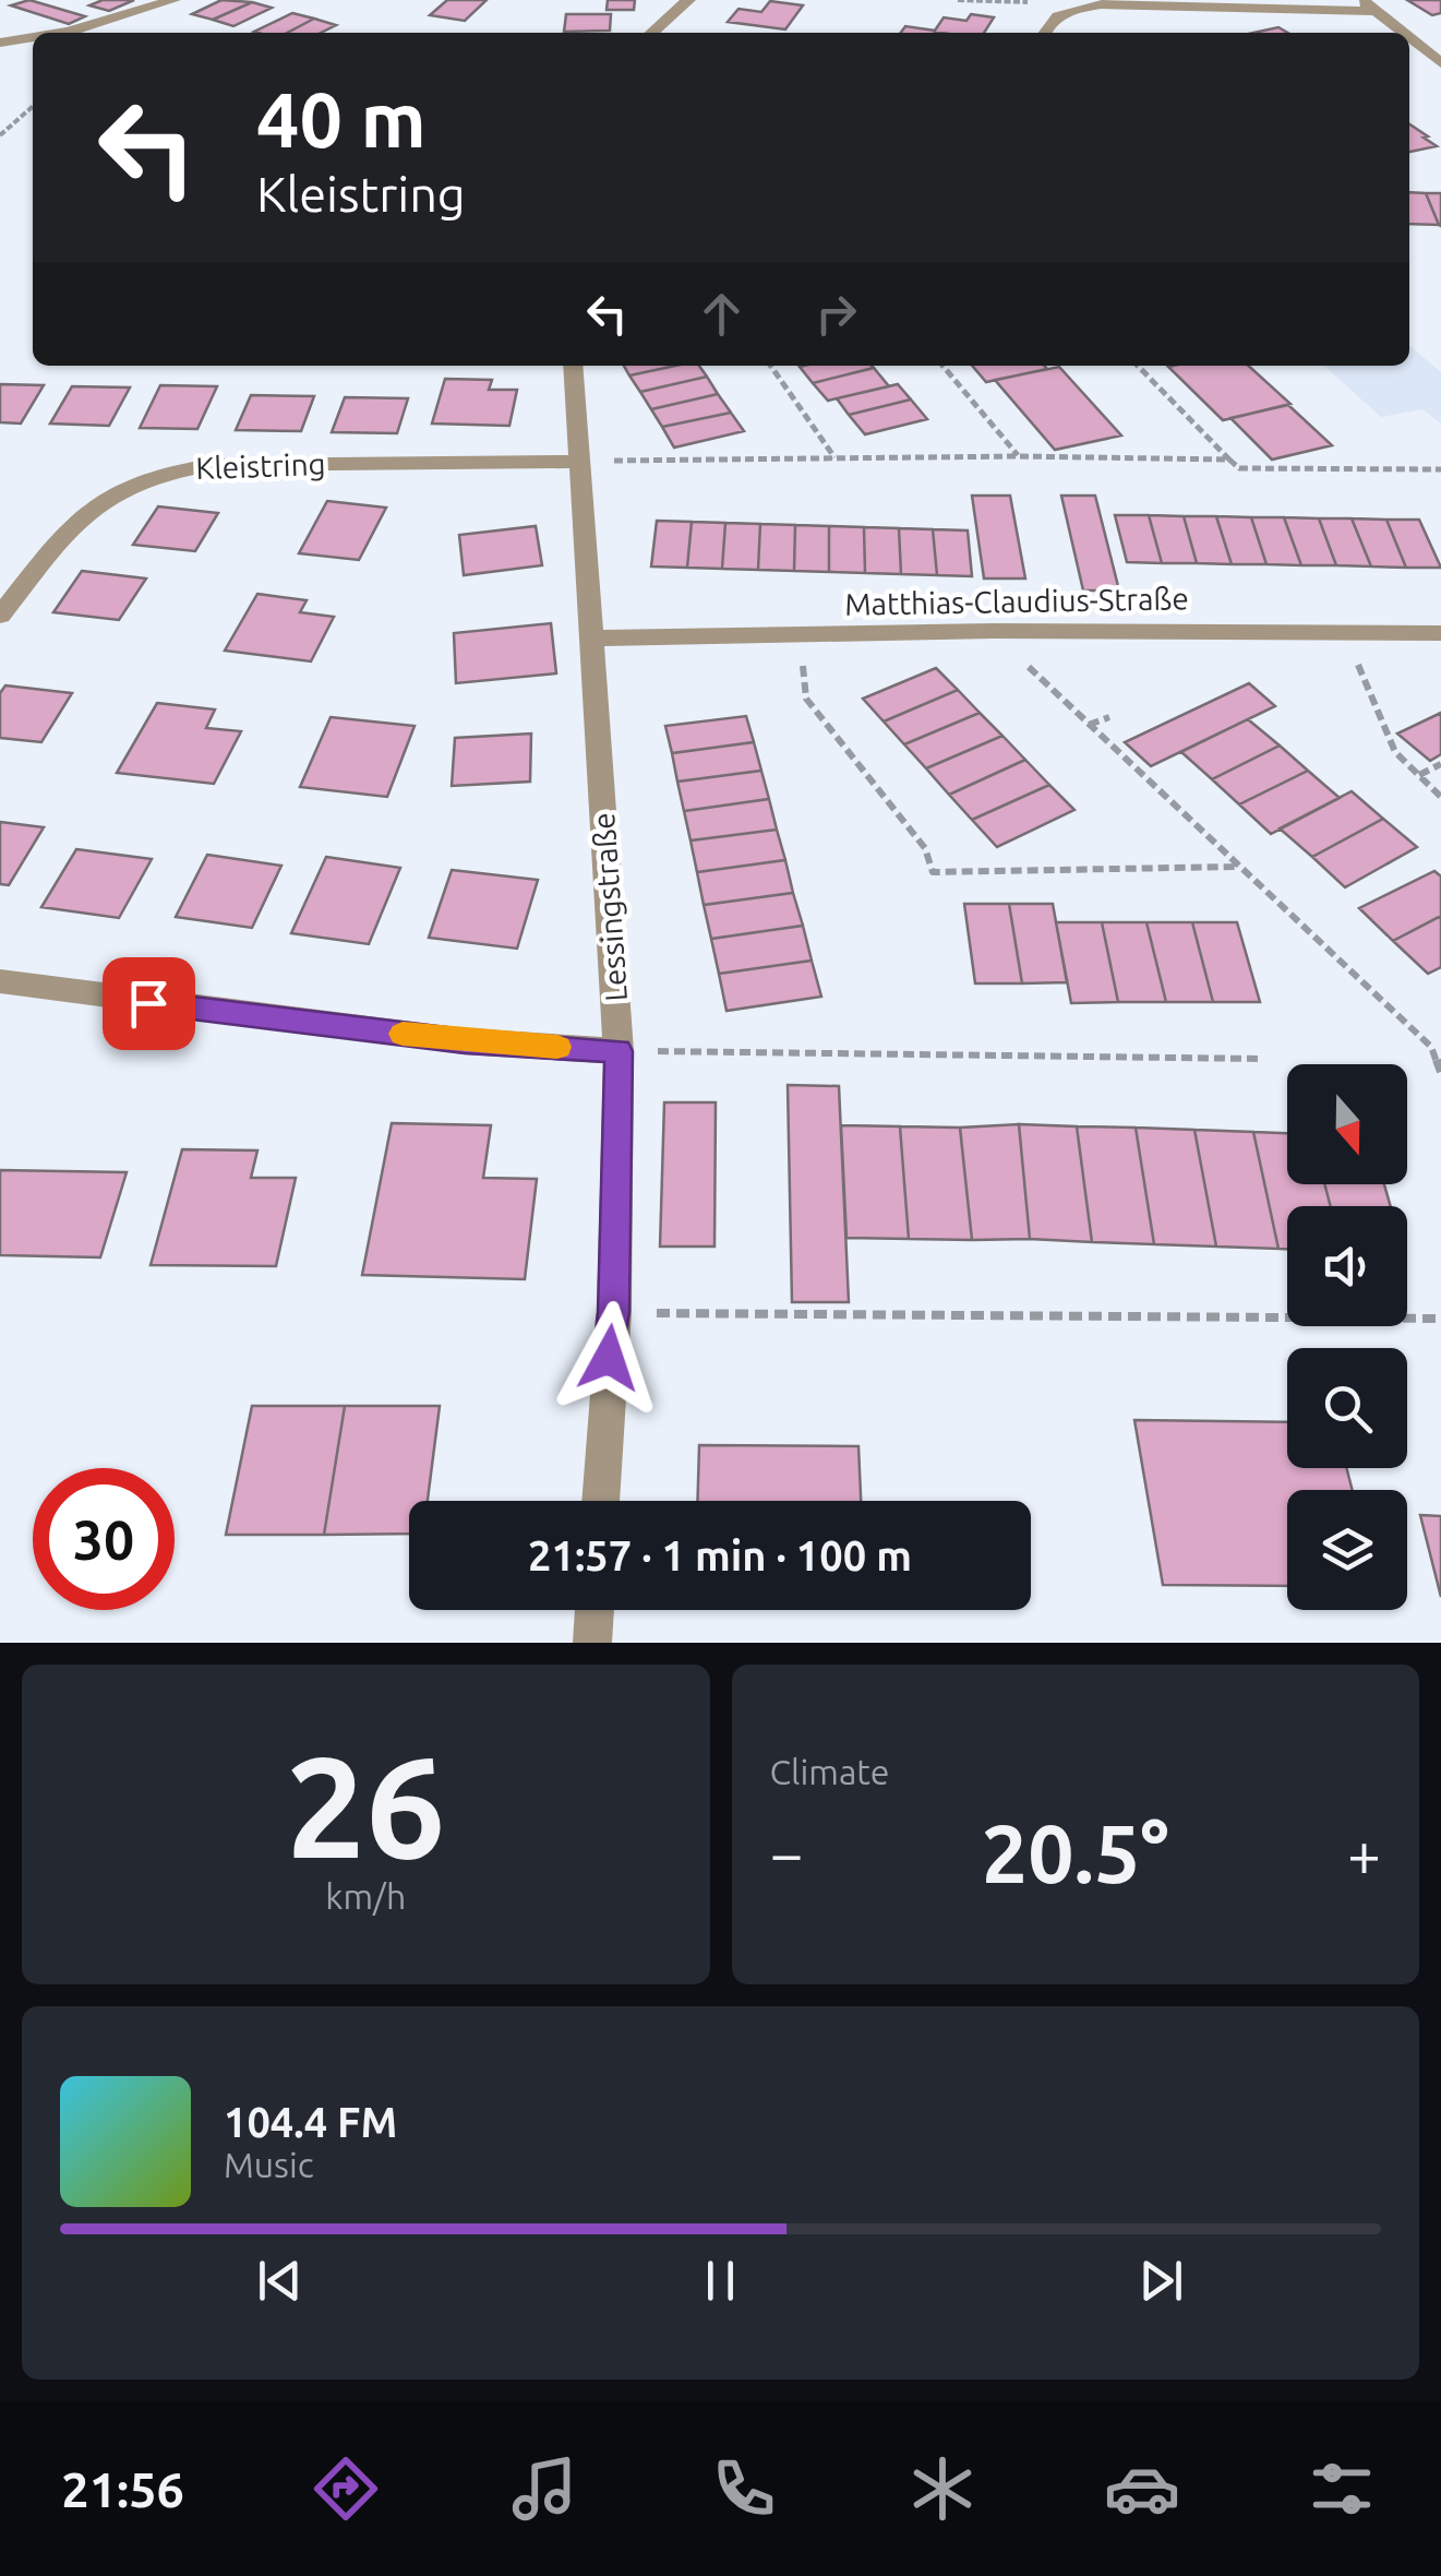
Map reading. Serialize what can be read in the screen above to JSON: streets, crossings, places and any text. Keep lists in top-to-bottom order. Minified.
{"streets":{"street":["Kleistring","Matthias-Claudius-Straße","Lessingstraße"]},"crossings":[["Kleistring","Lessingstraße"],["Matthias-Claudius-Straße","Lessingstraße"]],"north":"bottom","page":{"turn":["40 m","Kleistring"],"limit":"30","trip":"21:57 · 1 min · 100 m","tile":[["26","km/h"],"Climate"],"heat":["−","20.5°","+"],"song":["104.4 FM","Music"],"tabs":"21:56"}}
